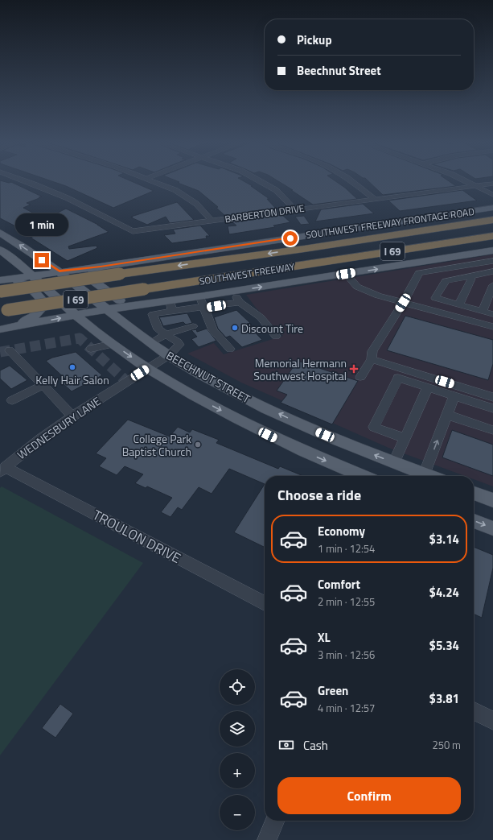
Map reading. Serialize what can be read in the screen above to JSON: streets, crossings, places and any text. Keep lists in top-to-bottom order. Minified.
{"streets":{"highway":["I 69","SOUTHWEST FREEWAY"],"main road":["SOUTHWEST FREEWAY FRONTAGE ROAD","BEECHNUT STREET"],"street":["BARBERTON DRIVE","WEDNESBURY LANE","TROULON DRIVE"]},"crossings":[["SOUTHWEST FREEWAY FRONTAGE ROAD","SOUTHWEST FREEWAY"],["SOUTHWEST FREEWAY FRONTAGE ROAD","BEECHNUT STREET"],["BEECHNUT STREET","WEDNESBURY LANE"],["WEDNESBURY LANE","TROULON DRIVE"]],"places":{"other":["Discount Tire","Kelly Hair Salon","College Park Baptist Church"],"health":["Memorial Hermann Southwest Hospital"]},"page":{"banner":["Pickup","Beechnut Street"],"bubble":"1 min","heading":"Choose a ride","list":[{"name":"Economy","note":"1 min · 12:54","value":"$3.14"},{"name":"Comfort","note":"2 min · 12:55","value":"$4.24"},{"name":"XL","note":"3 min · 12:56","value":"$5.34"},{"name":"Green","note":"4 min · 12:57","value":"$3.81"}],"map_buttons":["+","−"],"pay":["Cash","250 m"],"buttons":"Confirm"}}
